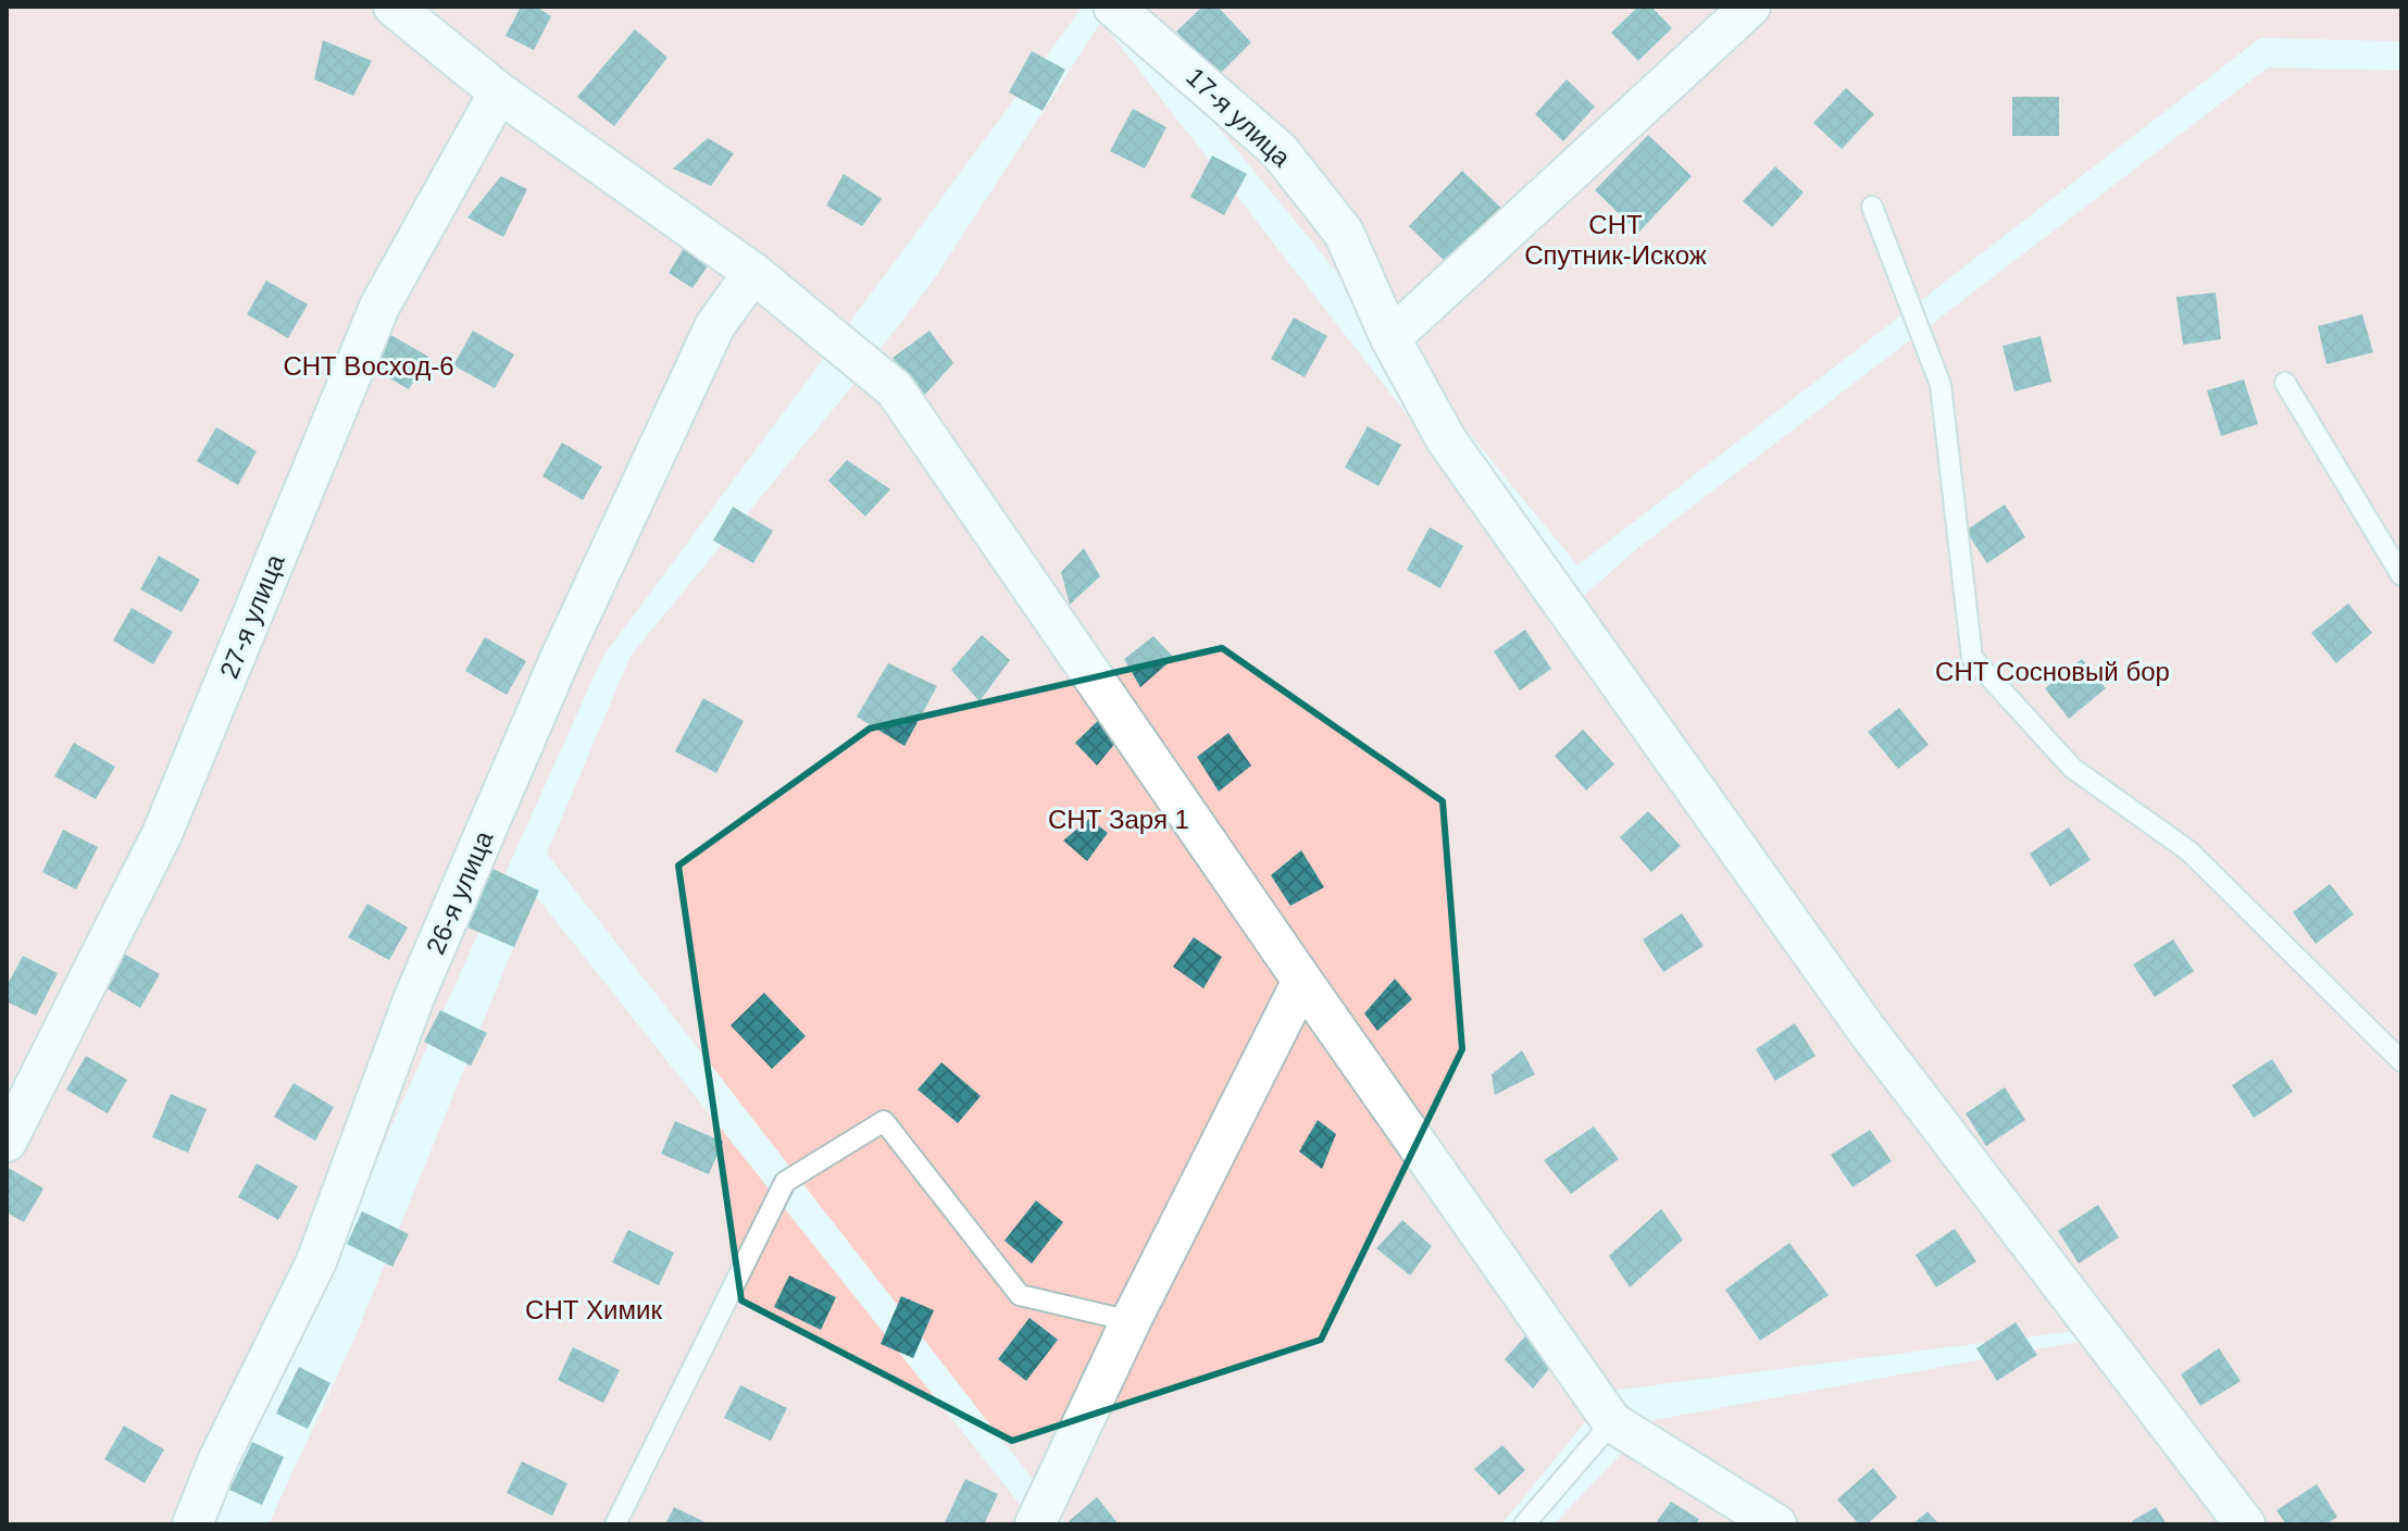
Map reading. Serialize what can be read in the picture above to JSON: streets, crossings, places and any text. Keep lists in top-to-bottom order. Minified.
{"streets":{"street":["17-я улица","27-я улица","26-я улица"]},"parks":["СНТ Спутник-Искож","СНТ Восход-6","СНТ Сосновый бор","СНТ Заря 1","СНТ Химик"]}
